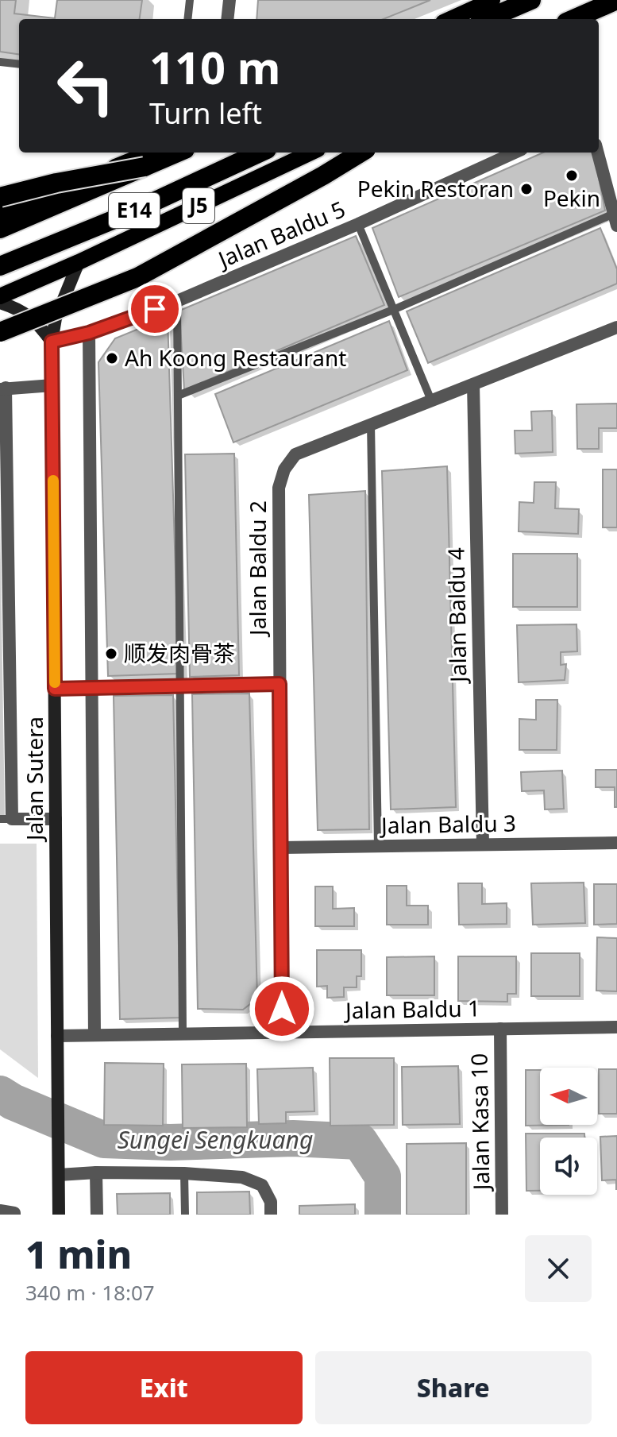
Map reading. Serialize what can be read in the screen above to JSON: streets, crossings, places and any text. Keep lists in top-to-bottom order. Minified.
{"streets":{"highway":["E14"],"main road":["J5"],"street":["Jalan Baldu 5","Jalan Baldu 2","Jalan Baldu 4","Jalan Sutera","Jalan Baldu 3","Jalan Baldu 1","Jalan Kasa 10"]},"crossings":[["J5","Jalan Sutera"],["Jalan Baldu 5","Jalan Sutera"],["Jalan Baldu 2","Jalan Baldu 4"],["Jalan Baldu 2","Jalan Baldu 3"],["Jalan Baldu 2","Jalan Baldu 1"],["Jalan Baldu 4","Jalan Baldu 3"],["Jalan Sutera","Jalan Baldu 1"],["Jalan Baldu 1","Jalan Kasa 10"]],"water":["Sungei Sengkuang"],"places":["Pekin","Pekin Restoran","Ah Koong Restaurant","顺发肉骨茶"],"north":"left","page":{"turn":["110 m","Turn left"],"heading":["1 min","340 m · 18:07"],"buttons":["Exit","Share"]}}
